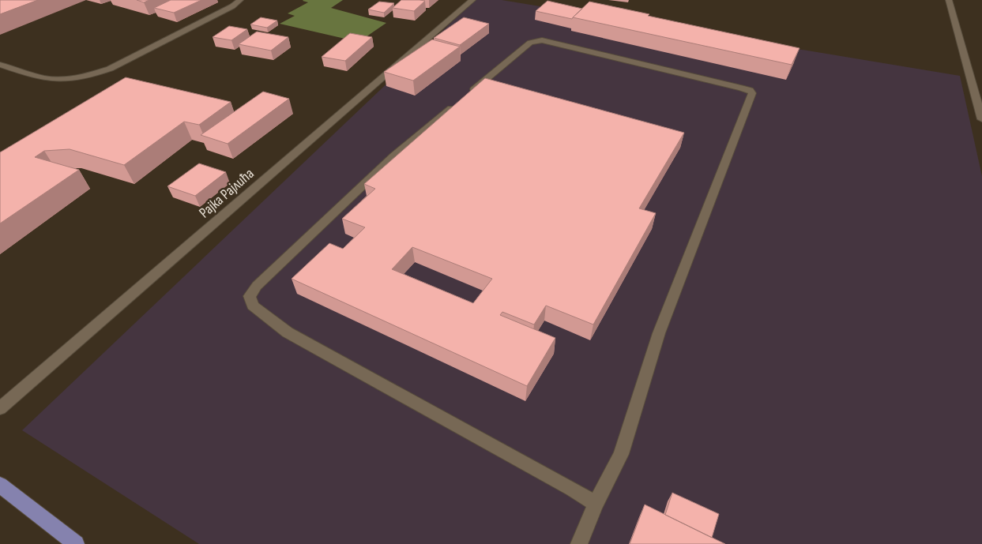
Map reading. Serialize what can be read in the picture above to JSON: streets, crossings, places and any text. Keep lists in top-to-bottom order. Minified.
{"streets":{"street":["Рајка Рајлића"]}}
